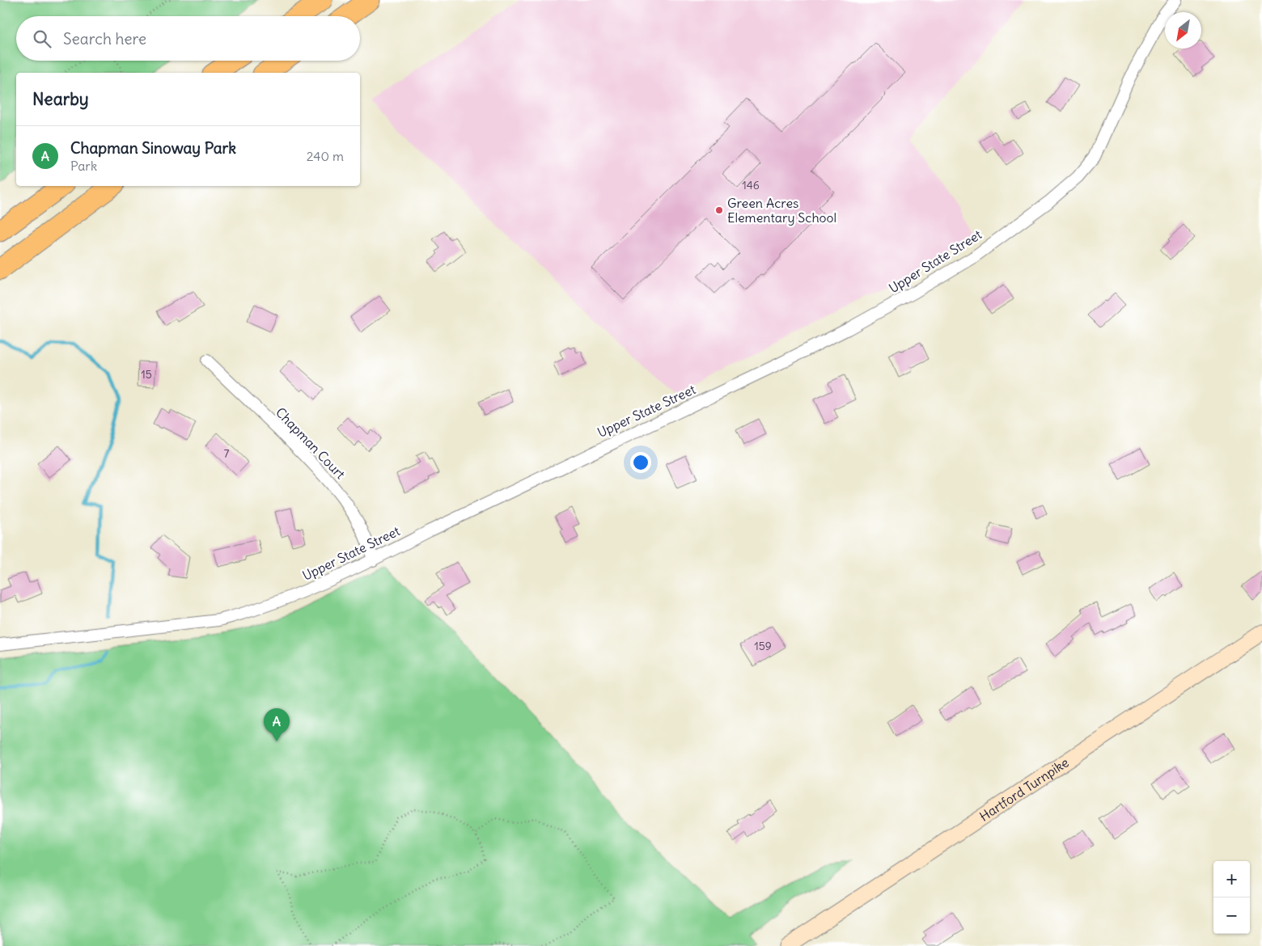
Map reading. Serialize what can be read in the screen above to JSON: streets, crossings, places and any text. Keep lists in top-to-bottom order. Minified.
{"streets":{"main road":["Hartford Turnpike"],"street":["Upper State Street","Chapman Court"]},"crossings":[["Upper State Street","Chapman Court"]],"places":["Green Acres Elementary School"],"house_numbers":["146","15","7","159"],"north":"bottom left","page":{"search":"Search here","heading":"Nearby","list":[{"mark":"A","name":"Chapman Sinoway Park","note":"Park","value":"240 m"}],"pins":"A","map_buttons":["+","−"]}}
